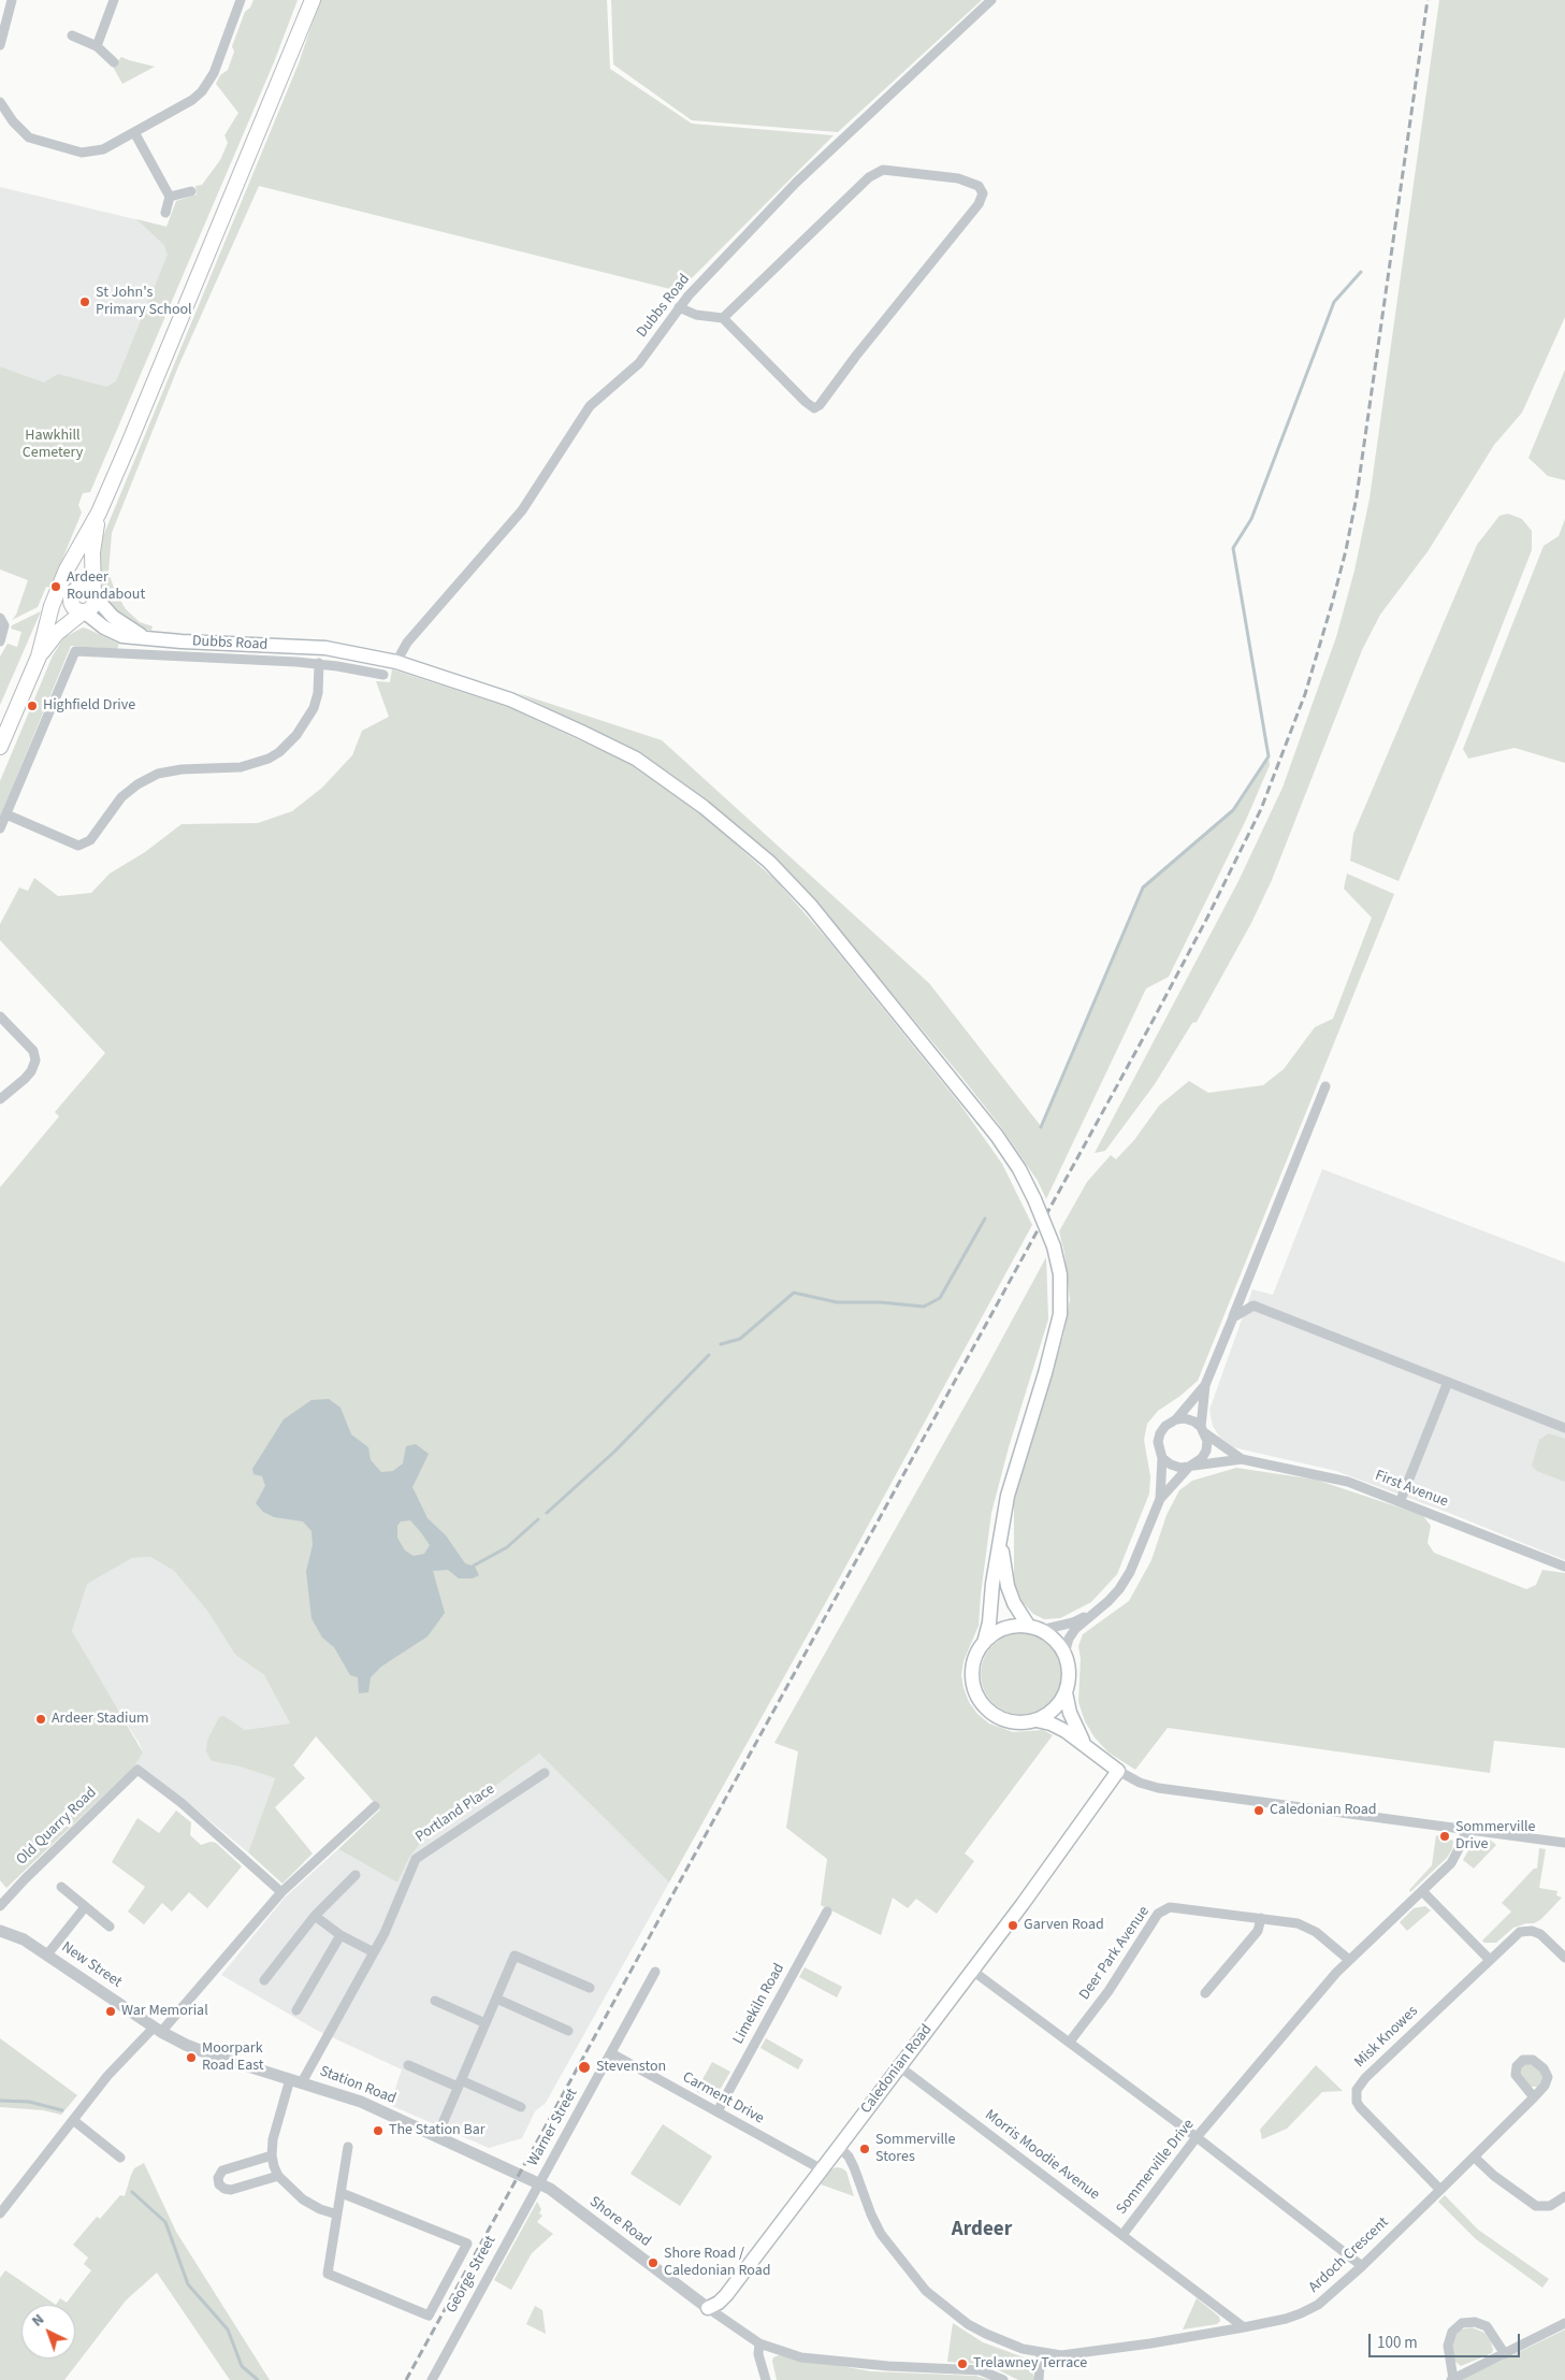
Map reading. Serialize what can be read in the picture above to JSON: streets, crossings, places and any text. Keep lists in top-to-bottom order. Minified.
{"streets":{"main road":["Caledonian Road"],"street":["Dubbs Road","First Avenue","Portland Place","Old Quarry Road","Deer Park Avenue","New Street","Limekiln Road","Misk Knowes","Station Road","Carment Drive","Warner Street","Morris Moodie Avenue","Sommerville Drive","Shore Road","Ardoch Crescent","George Street"]},"crossings":[["Portland Place","Station Road"],["Deer Park Avenue","Sommerville Drive"],["New Street","Station Road"],["Limekiln Road","Carment Drive"],["Misk Knowes","Ardoch Crescent"],["Caledonian Road","Carment Drive"],["Caledonian Road","Morris Moodie Avenue"],["Caledonian Road","Shore Road"],["Caledonian Road","Ardoch Crescent"],["Station Road","Warner Street"],["Station Road","Shore Road"],["Station Road","George Street"],["Carment Drive","Warner Street"],["Warner Street","Shore Road"],["Warner Street","George Street"],["Morris Moodie Avenue","Sommerville Drive"],["Morris Moodie Avenue","Ardoch Crescent"],["Shore Road","George Street"]],"districts":["Ardeer"],"parks":["Hawkhill Cemetery"],"places":["St John's Primary School","Ardeer Roundabout","Highfield Drive","Ardeer Stadium","Caledonian Road","Sommerville Drive","Garven Road","War Memorial","Moorpark Road East","Stevenston","The Station Bar","Sommerville Stores","Shore Road / Caledonian Road","Trelawney Terrace"],"scale_bar":"100 m","north":"top left"}
